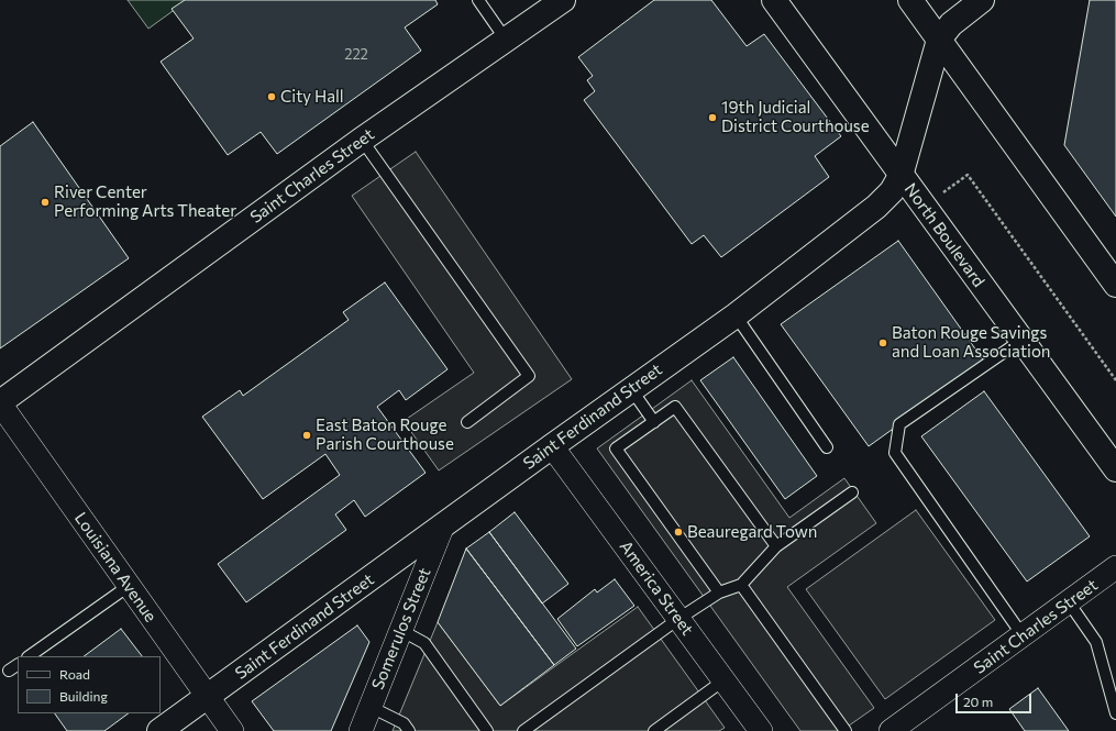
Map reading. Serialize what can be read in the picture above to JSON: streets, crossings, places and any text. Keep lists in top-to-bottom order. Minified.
{"streets":{"street":["Saint Charles Street","North Boulevard","Saint Ferdinand Street","Louisiana Avenue","America Street","Somerulos Street"]},"crossings":[["Saint Charles Street","Louisiana Avenue"],["North Boulevard","Saint Ferdinand Street"],["Saint Ferdinand Street","Louisiana Avenue"],["Saint Ferdinand Street","America Street"],["Saint Ferdinand Street","Somerulos Street"]],"places":["City Hall","19th Judicial District Courthouse","River Center Performing Arts Theater","Baton Rouge Savings and Loan Association","East Baton Rouge Parish Courthouse","Beauregard Town"],"house_numbers":["222"],"legend":["Road","Building"],"scale_bar":"20 m"}
